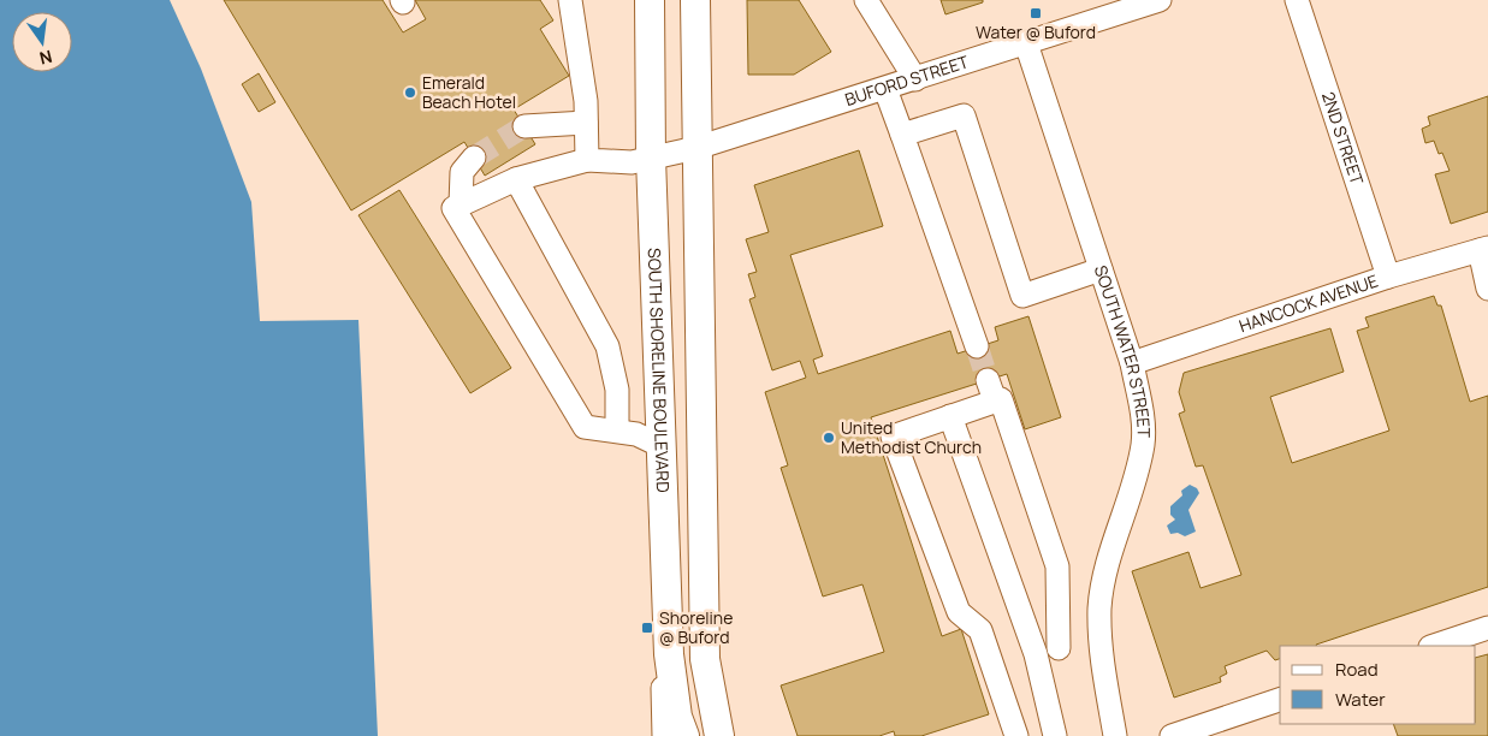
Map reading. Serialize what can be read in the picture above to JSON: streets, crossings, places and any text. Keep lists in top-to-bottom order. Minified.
{"streets":{"main road":["SOUTH SHORELINE BOULEVARD"],"street":["BUFORD STREET","2ND STREET","HANCOCK AVENUE","SOUTH WATER STREET"]},"crossings":[["BUFORD STREET","SOUTH WATER STREET"],["BUFORD STREET","SOUTH SHORELINE BOULEVARD"],["2ND STREET","HANCOCK AVENUE"],["HANCOCK AVENUE","SOUTH WATER STREET"]],"places":{"transit":["Water @ Buford","Shoreline @ Buford"],"other":["Emerald Beach Hotel","United Methodist Church"]},"legend":["Road","Water"],"north":"bottom"}
